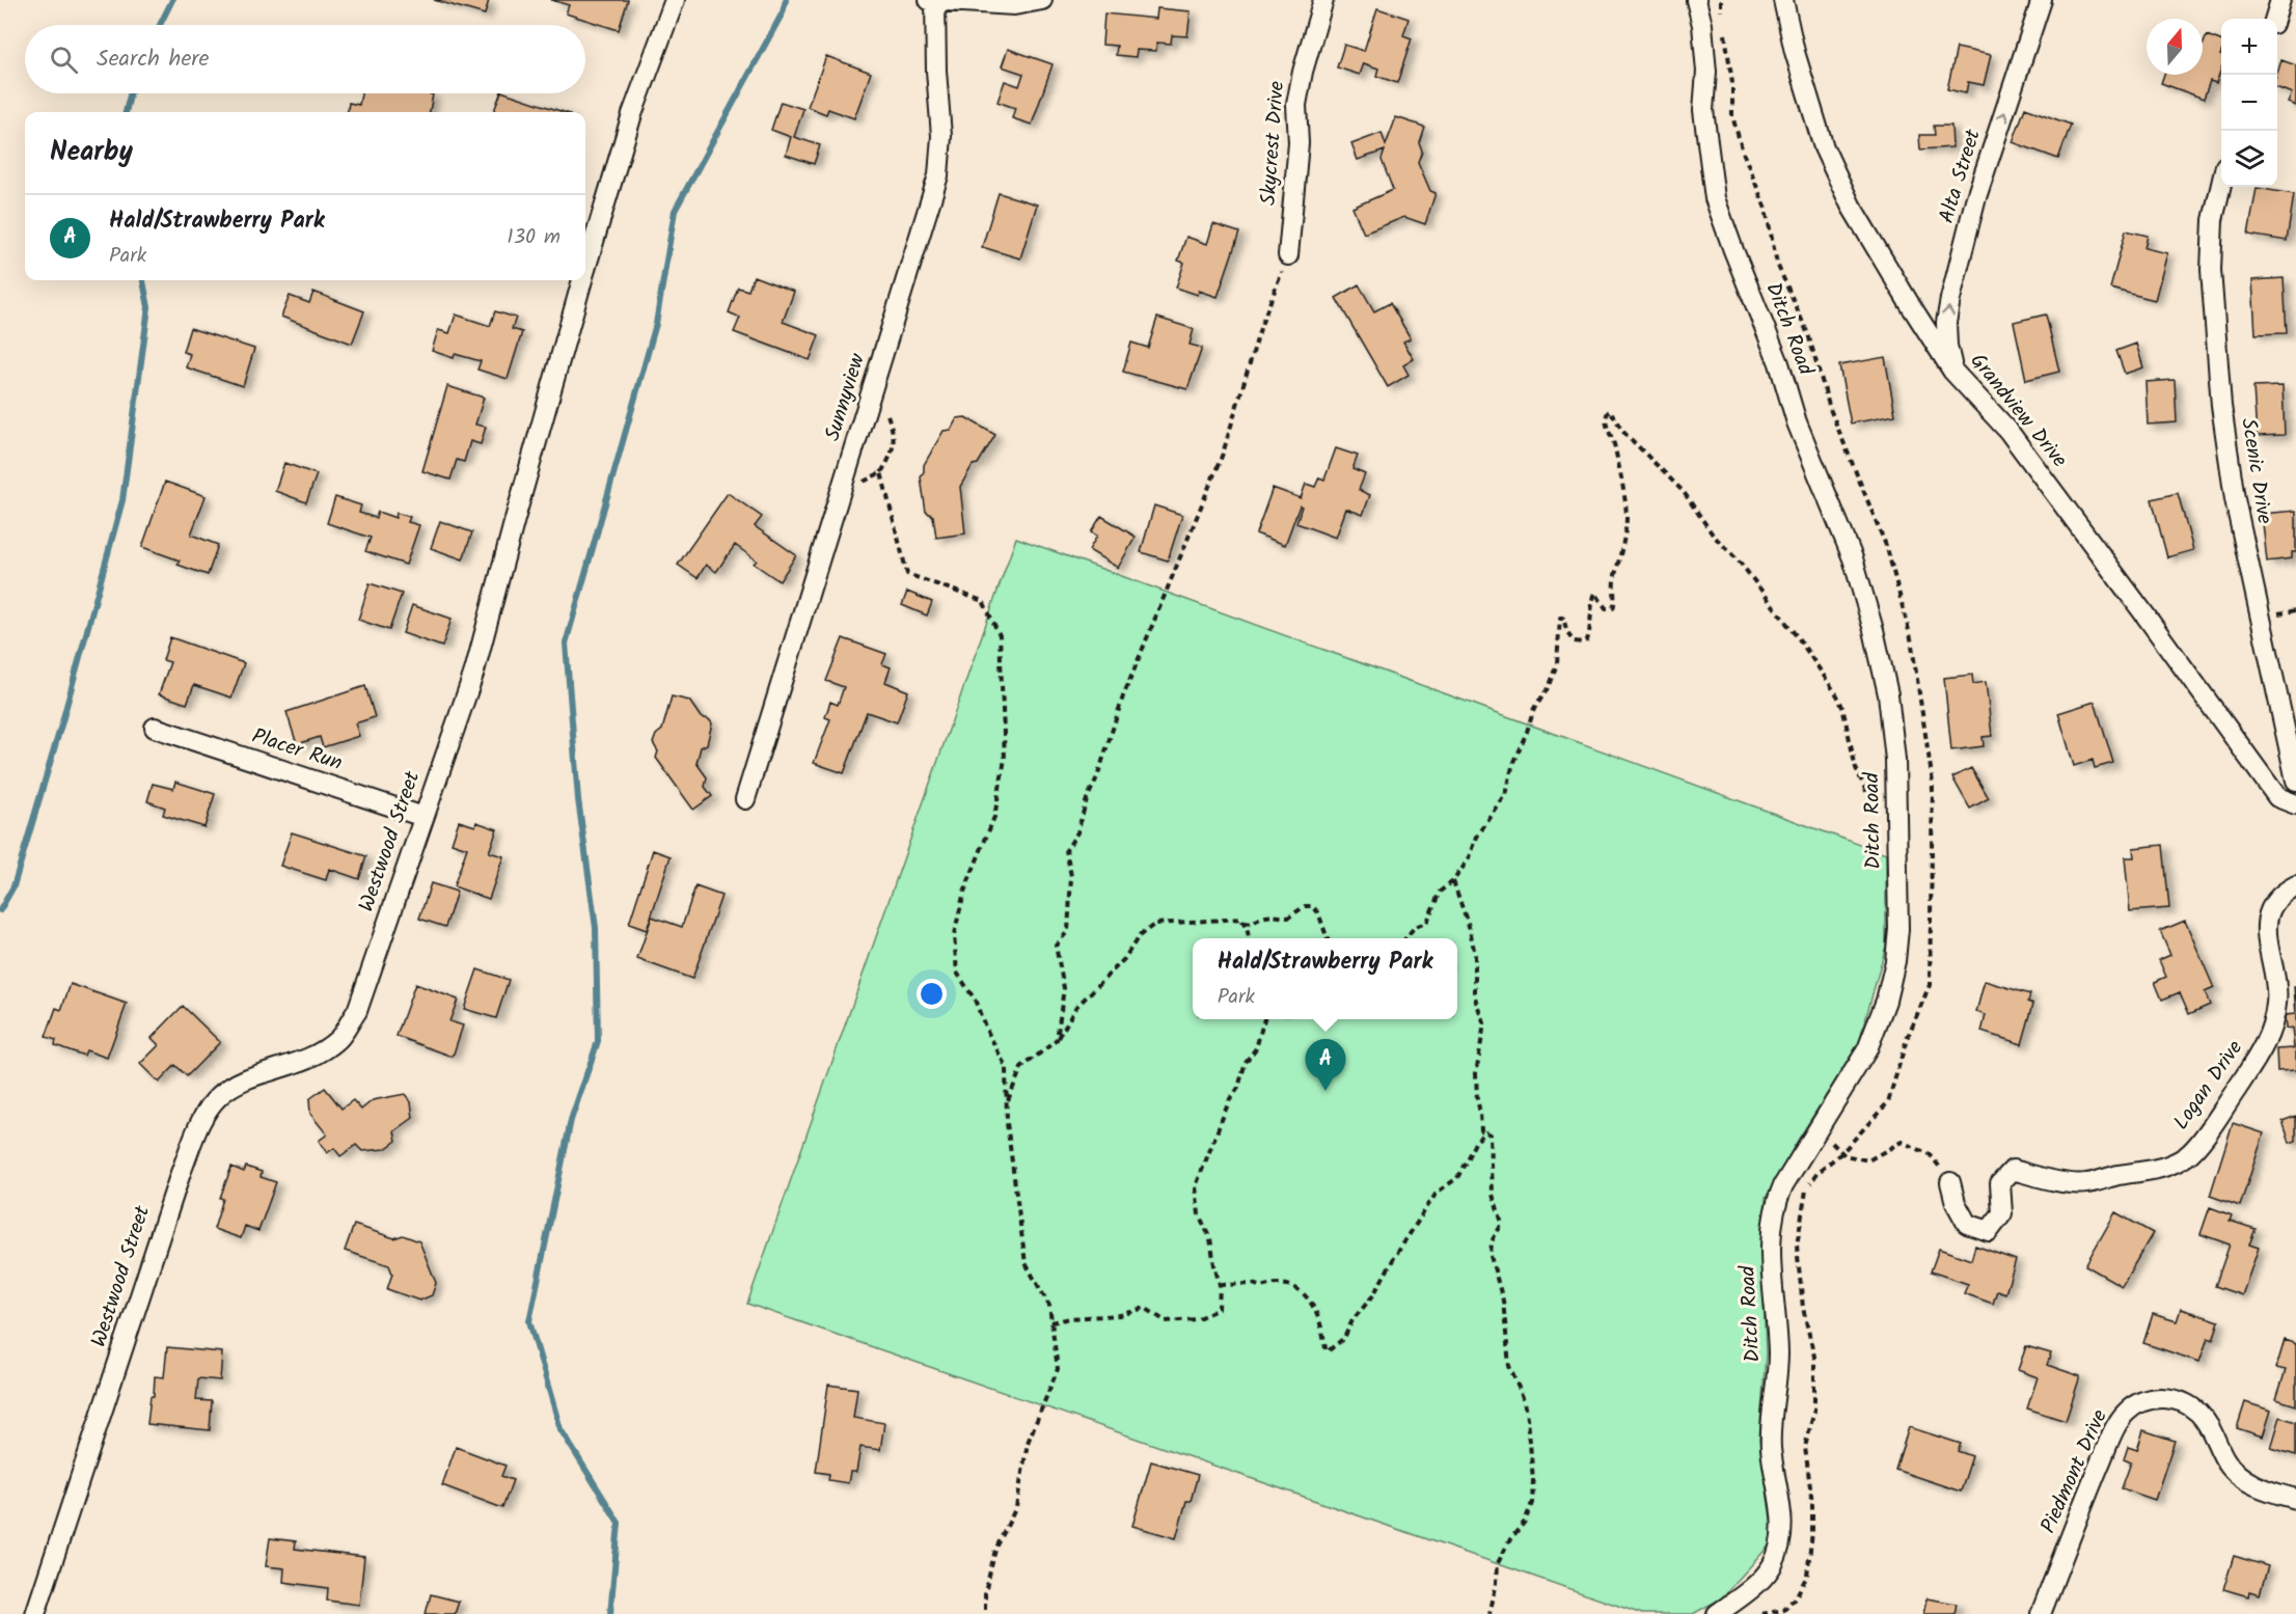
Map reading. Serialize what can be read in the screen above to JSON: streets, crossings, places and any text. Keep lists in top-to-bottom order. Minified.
{"streets":{"street":["Skycrest Drive","Alta Street","Ditch Road","Sunnyview","Grandview Drive","Scenic Drive","Placer Run","Westwood Street","Logan Drive","Piedmont Drive"]},"crossings":[["Alta Street","Grandview Drive"],["Placer Run","Westwood Street"]],"one_way":["Alta Street"],"north":"top","page":{"map_buttons":["+","−"],"search":"Search here","heading":"Nearby","list":[{"mark":"A","name":"Hald/Strawberry Park","note":"Park","value":"130 m"}],"popup":["Hald/Strawberry Park","Park"],"pins":"A"}}
